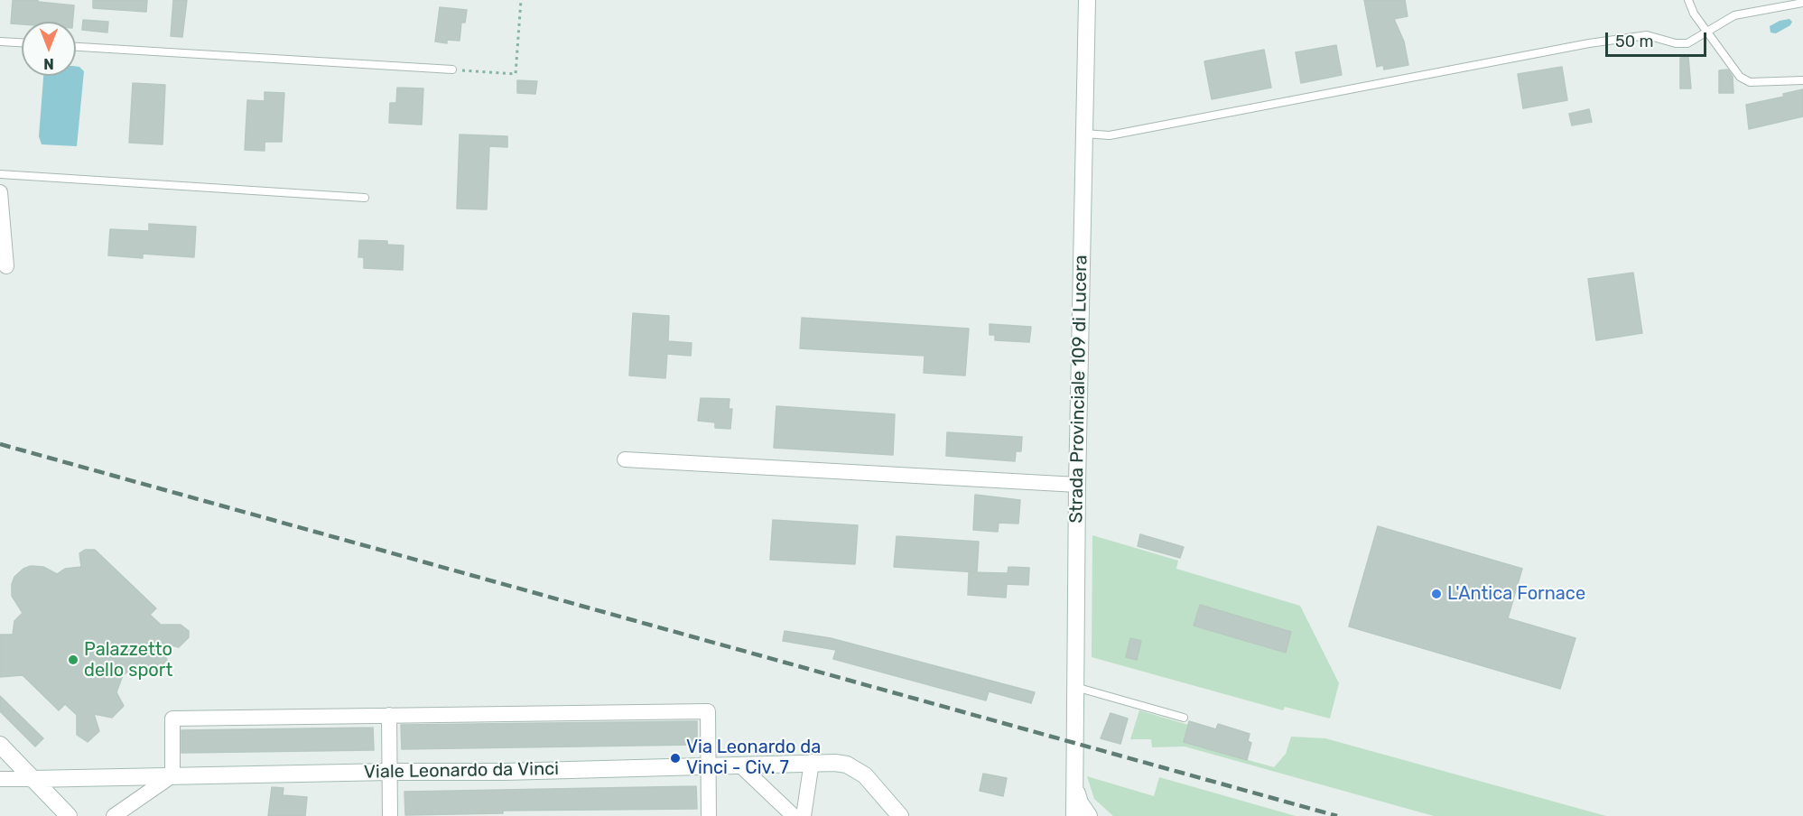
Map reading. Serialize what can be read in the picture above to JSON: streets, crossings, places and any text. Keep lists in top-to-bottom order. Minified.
{"streets":{"street":["Strada Provinciale 109 di Lucera","Viale Leonardo da Vinci"]},"places":["L'Antica Fornace","Palazzetto dello sport","Via Leonardo da Vinci - Civ. 7"],"scale_bar":"50 m","north":"bottom"}
